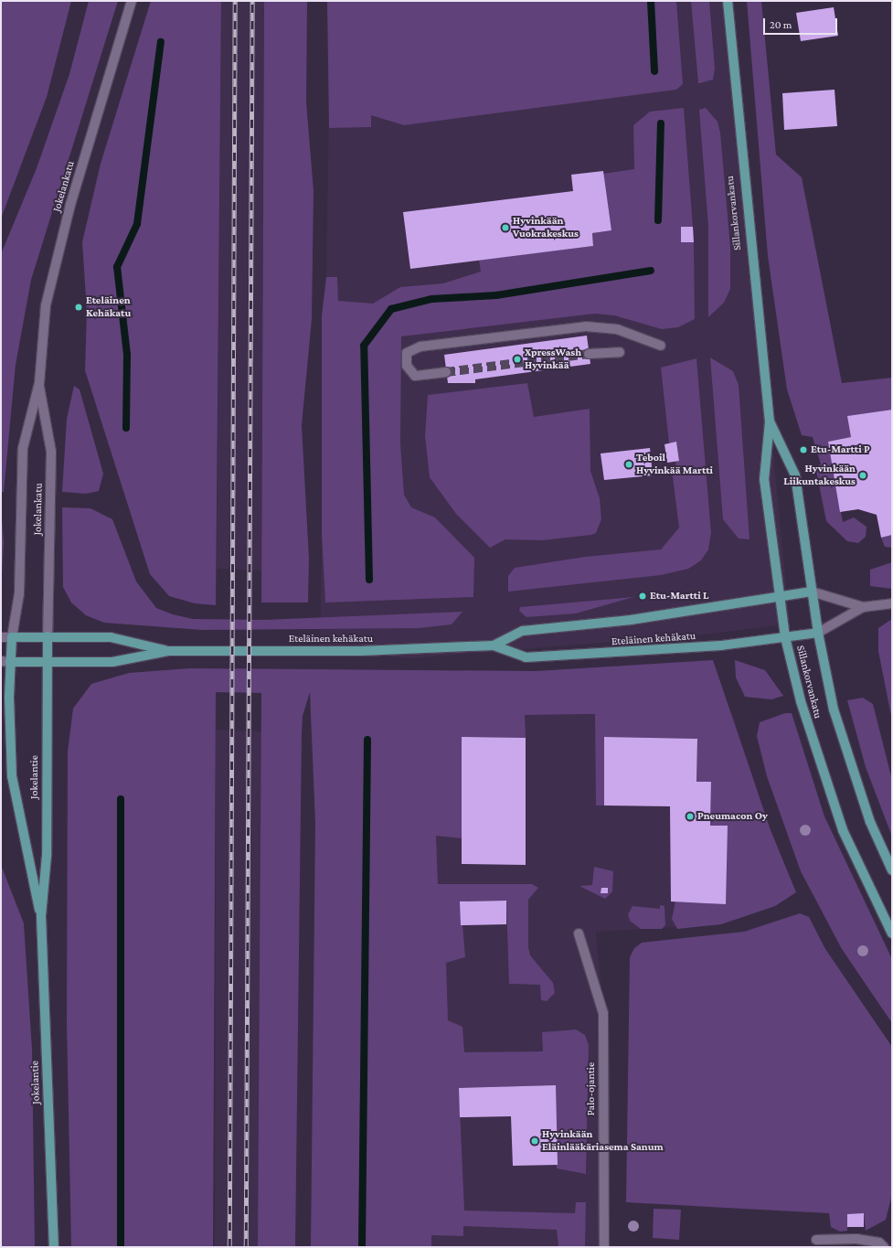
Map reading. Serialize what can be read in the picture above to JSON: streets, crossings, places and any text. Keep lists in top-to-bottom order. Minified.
{"streets":{"main road":["Jokelankatu","Sillankorvankatu","Eteläinen kehäkatu","Jokelantie"],"street":["Palo-ojantie"]},"crossings":[["Jokelankatu","Eteläinen kehäkatu"],["Jokelankatu","Jokelantie"],["Sillankorvankatu","Eteläinen kehäkatu"],["Eteläinen kehäkatu","Jokelantie"]],"places":["Hyvinkään Vuokrakeskus","Eteläinen Kehäkatu","XpressWash Hyvinkää","Etu-Martti P","Teboil Hyvinkää Martti","Hyvinkään Liikuntakeskus","Etu-Martti L","Pneumacon Oy","Hyvinkään Eläinlääkäriasema Sanum"],"scale_bar":"20 m"}
